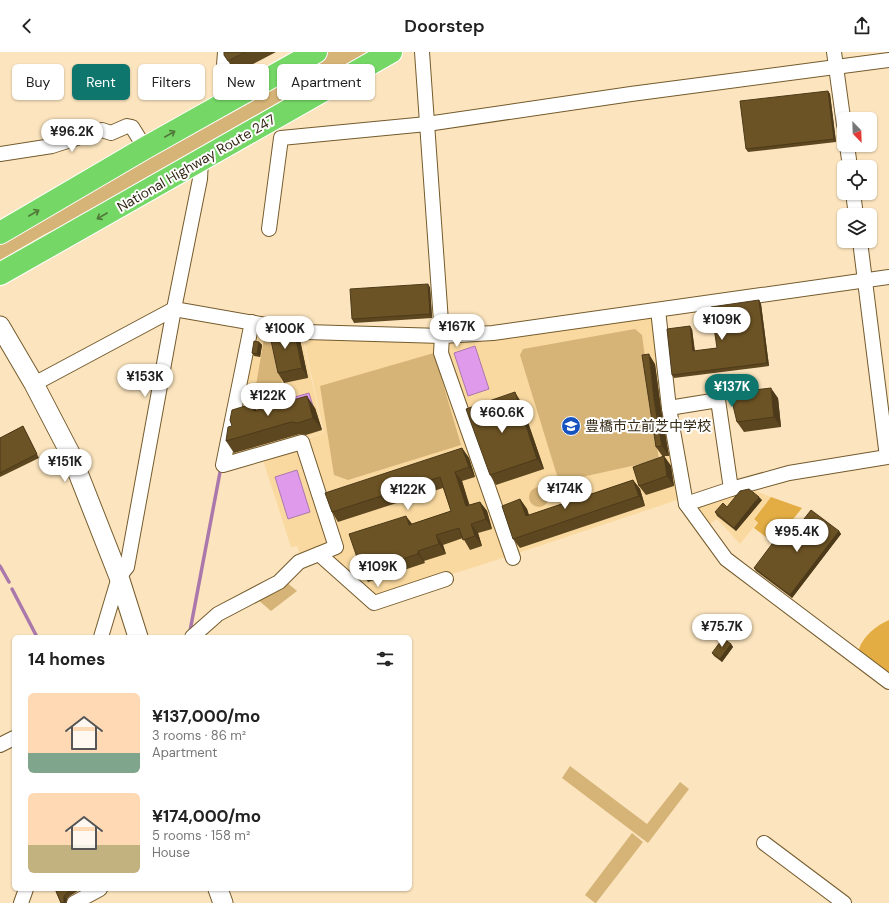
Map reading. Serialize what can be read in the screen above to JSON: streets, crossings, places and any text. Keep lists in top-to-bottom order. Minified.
{"streets":{"highway":["National Highway Route 247"]},"places":{"school or university":["豊橋市立前芝中学校"]},"north":"bottom right","page":{"header":"Doorstep","chip":["Buy","Rent","Filters","New","Apartment"],"price":["¥96.2K","¥109K","¥167K","¥100K","¥153K","¥137K","¥122K","¥60.6K","¥151K","¥174K","¥122K","¥95.4K","¥109K","¥75.7K"],"heading":"14 homes","list":[{"name":"¥137,000/mo","note":"3 rooms · 86 m² · Apartment"},{"name":"¥174,000/mo","note":"5 rooms · 158 m² · House"}]}}
